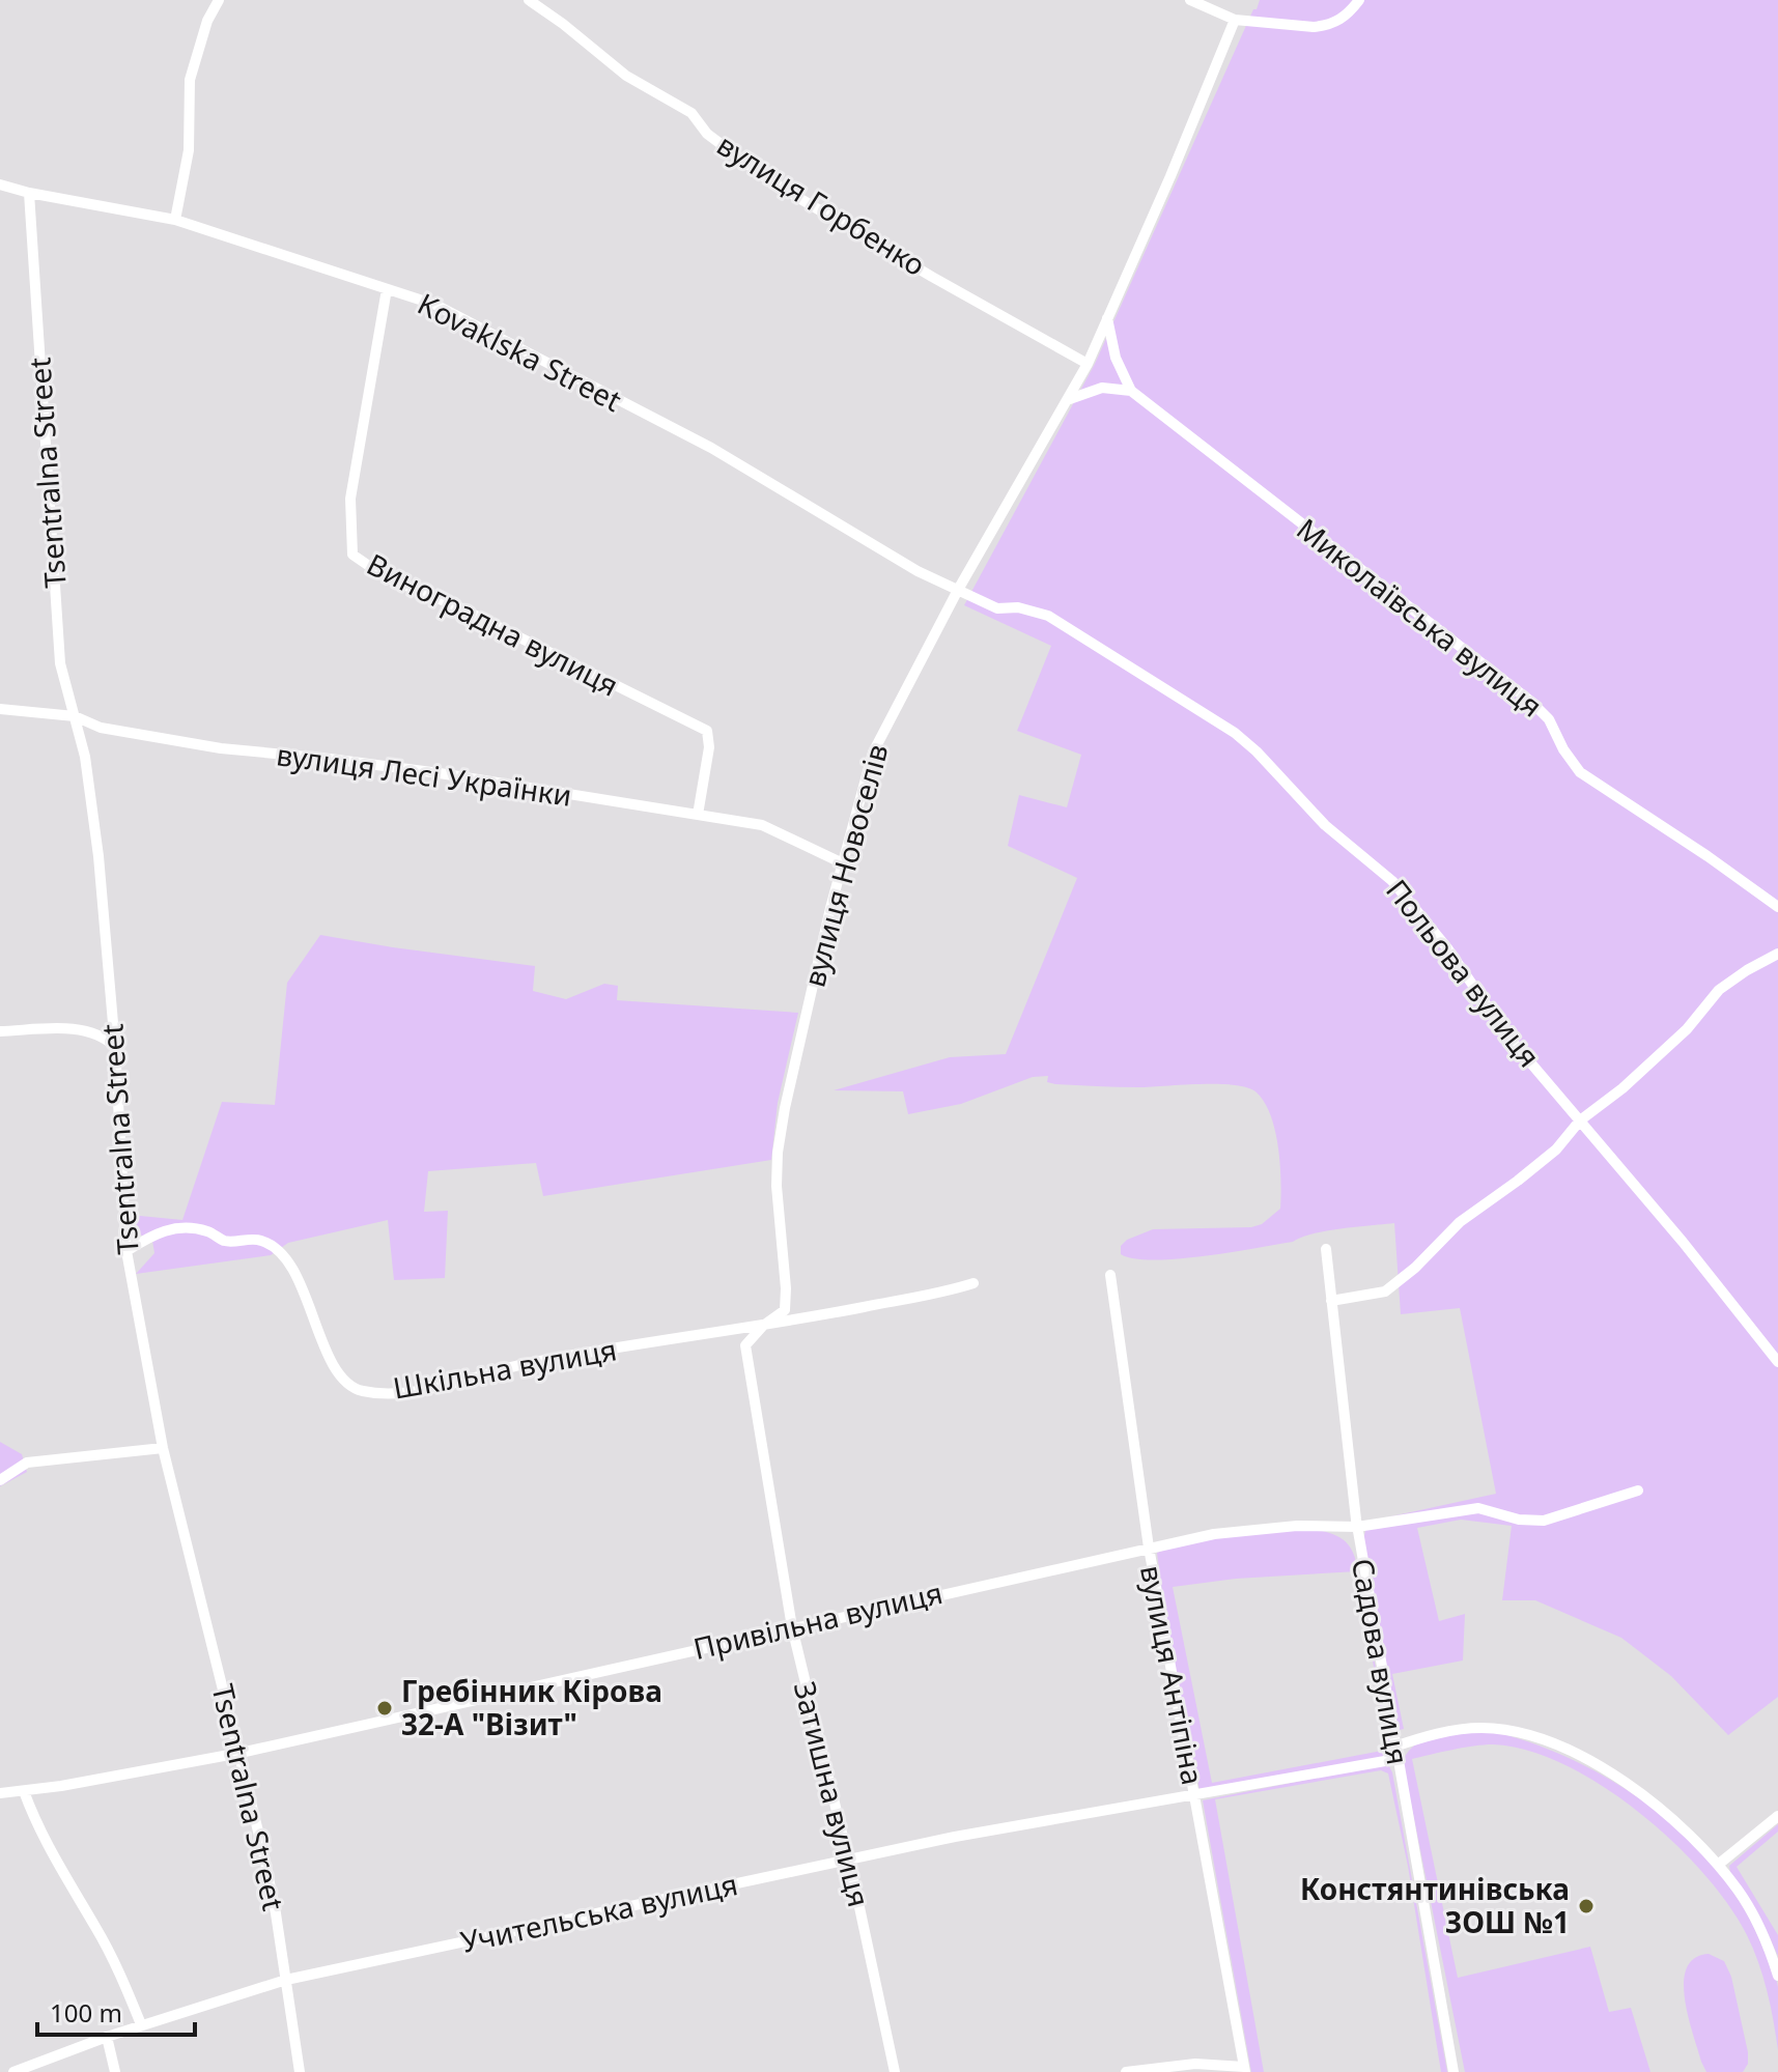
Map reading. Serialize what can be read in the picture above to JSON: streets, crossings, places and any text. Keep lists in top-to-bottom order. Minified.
{"streets":{"street":["вулиця Горбенко","Kovaklska Street","Tsentralna Street","Миколаївська вулиця","Виноградна вулиця","вулиця Лесі Українки","вулиця Новоселів","Польова вулиця","Шкільна вулиця","Привільна вулиця","Садова вулиця","вулиця Антіпіна","Затишна вулиця","Учительська вулиця"]},"crossings":[["вулиця Горбенко","вулиця Новоселів"],["Kovaklska Street","Tsentralna Street"],["Kovaklska Street","Виноградна вулиця"],["Kovaklska Street","вулиця Новоселів"],["Kovaklska Street","Польова вулиця"],["Tsentralna Street","вулиця Лесі Українки"],["Tsentralna Street","Шкільна вулиця"],["Tsentralna Street","Привільна вулиця"],["Tsentralna Street","Учительська вулиця"],["Миколаївська вулиця","вулиця Новоселів"],["Виноградна вулиця","вулиця Лесі Українки"],["вулиця Лесі Українки","вулиця Новоселів"],["вулиця Новоселів","Польова вулиця"],["вулиця Новоселів","Шкільна вулиця"],["вулиця Новоселів","Затишна вулиця"],["Шкільна вулиця","Затишна вулиця"],["Привільна вулиця","Садова вулиця"],["Привільна вулиця","вулиця Антіпіна"],["Привільна вулиця","Затишна вулиця"],["Садова вулиця","Учительська вулиця"],["вулиця Антіпіна","Учительська вулиця"],["Затишна вулиця","Учительська вулиця"]],"places":["Гребінник Кірова 32-А \"Візит\"","Констянтинівська ЗОШ №1"],"scale_bar":"100 m"}
